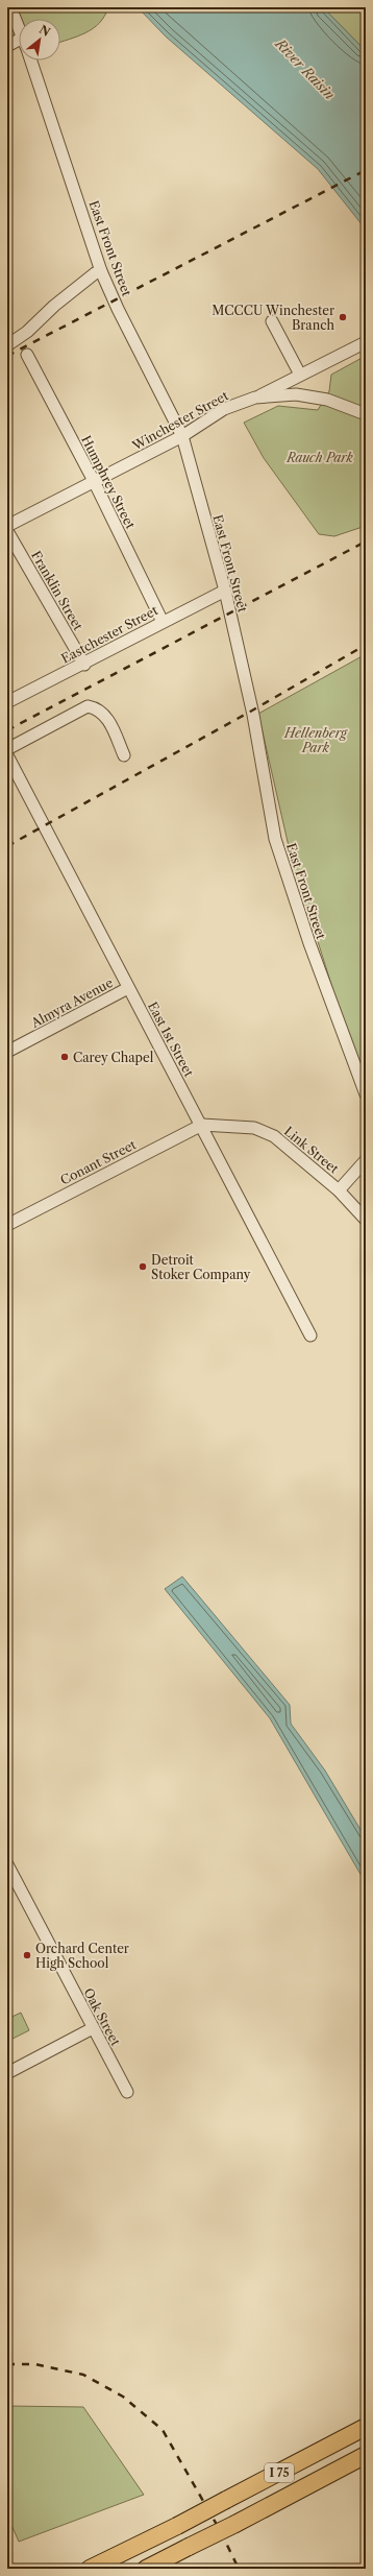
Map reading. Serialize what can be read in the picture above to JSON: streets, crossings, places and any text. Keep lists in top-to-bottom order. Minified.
{"streets":{"highway":["I 75"],"street":["East Front Street","Winchester Street","Humphrey Street","Franklin Street","Eastchester Street","Almyra Avenue","East 1st Street","Link Street","Conant Street","Oak Street"]},"crossings":[["East Front Street","Winchester Street"],["East Front Street","Eastchester Street"],["Winchester Street","Humphrey Street"],["Humphrey Street","Eastchester Street"],["Franklin Street","Eastchester Street"],["Almyra Avenue","East 1st Street"],["East 1st Street","Link Street"],["East 1st Street","Conant Street"],["Link Street","Conant Street"]],"water":["River Raisin"],"parks":["Rauch Park","Hellenberg Park"],"places":["MCCCU Winchester Branch","Carey Chapel","Detroit Stoker Company","Orchard Center High School"],"north":"top right"}
